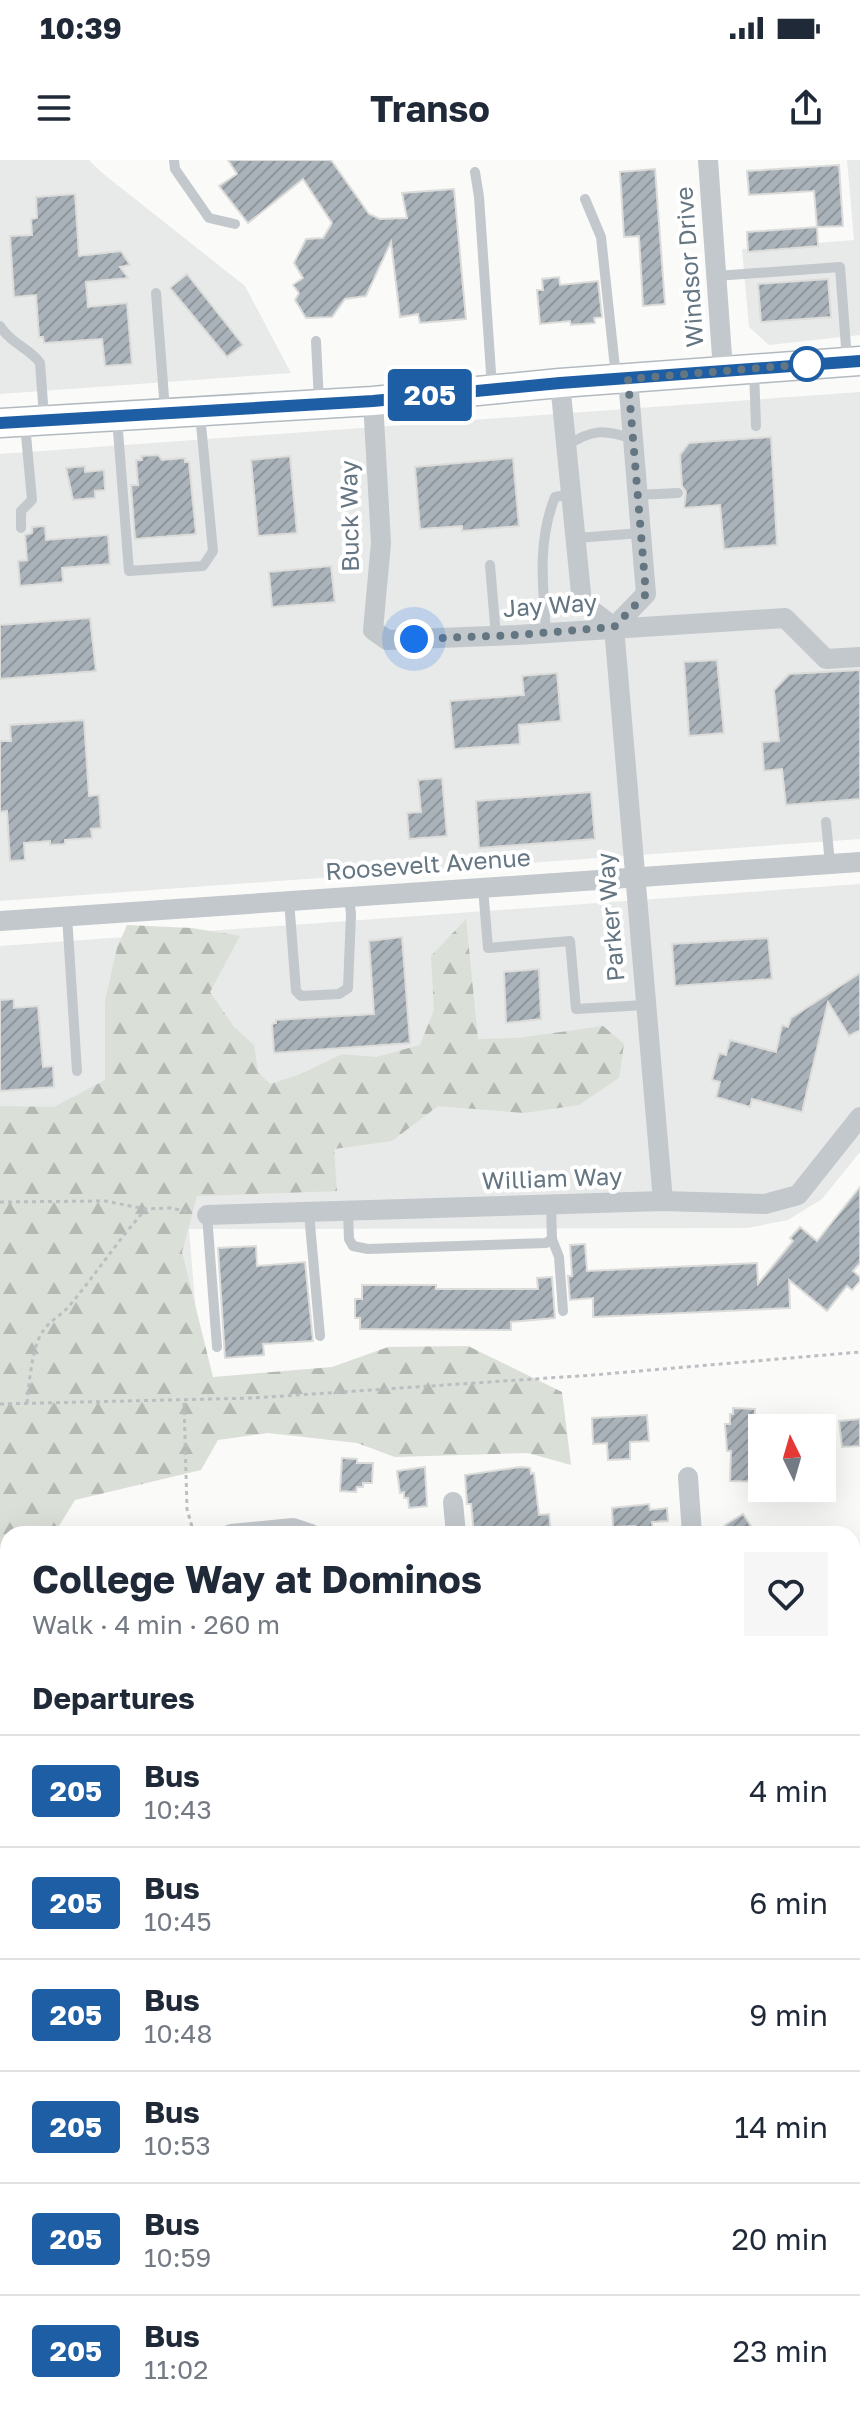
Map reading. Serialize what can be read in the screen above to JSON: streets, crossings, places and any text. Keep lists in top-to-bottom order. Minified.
{"streets":{"street":["Windsor Drive","Buck Way","Jay Way","Roosevelt Avenue","Parker Way","William Way"]},"crossings":[["Buck Way","Jay Way"],["Jay Way","Parker Way"],["Roosevelt Avenue","Parker Way"],["Parker Way","William Way"]],"lines":["bus line 205"],"north":"top","page":{"status":"10:39","header":"Transo","on_map":"205","heading":[["College Way at Dominos","Walk · 4 min · 260 m"],"Departures"],"list":[{"mark":"205","name":"Bus","note":"10:43","value":"4 min"},{"mark":"205","name":"Bus","note":"10:45","value":"6 min"},{"mark":"205","name":"Bus","note":"10:48","value":"9 min"},{"mark":"205","name":"Bus","note":"10:53","value":"14 min"},{"mark":"205","name":"Bus","note":"10:59","value":"20 min"},{"mark":"205","name":"Bus","note":"11:02","value":"23 min"}]}}
